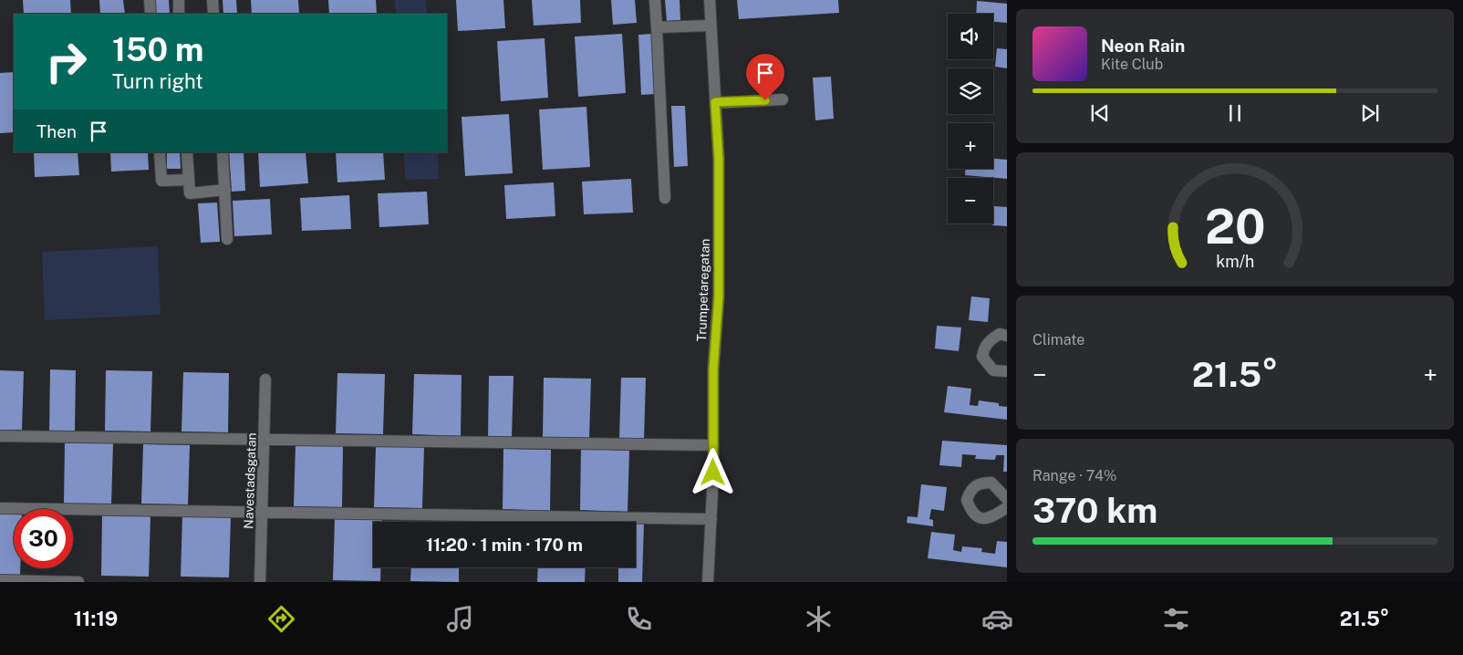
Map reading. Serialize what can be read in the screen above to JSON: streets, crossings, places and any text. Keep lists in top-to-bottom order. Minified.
{"streets":{"street":["Trumpetaregatan","Navestadsgatan"]},"page":{"map_buttons":["+","−"],"turn":["150 m","Turn right"],"song":["Neon Rain","Kite Club"],"then":"Then","tile":["Climate",["Range · 74%","370 km"]],"heat":["−","21.5°","+"],"limit":"30","trip":"11:20 · 1 min · 170 m","tabs":["11:19","21.5°"],"gauge":["20","km/h"]}}
